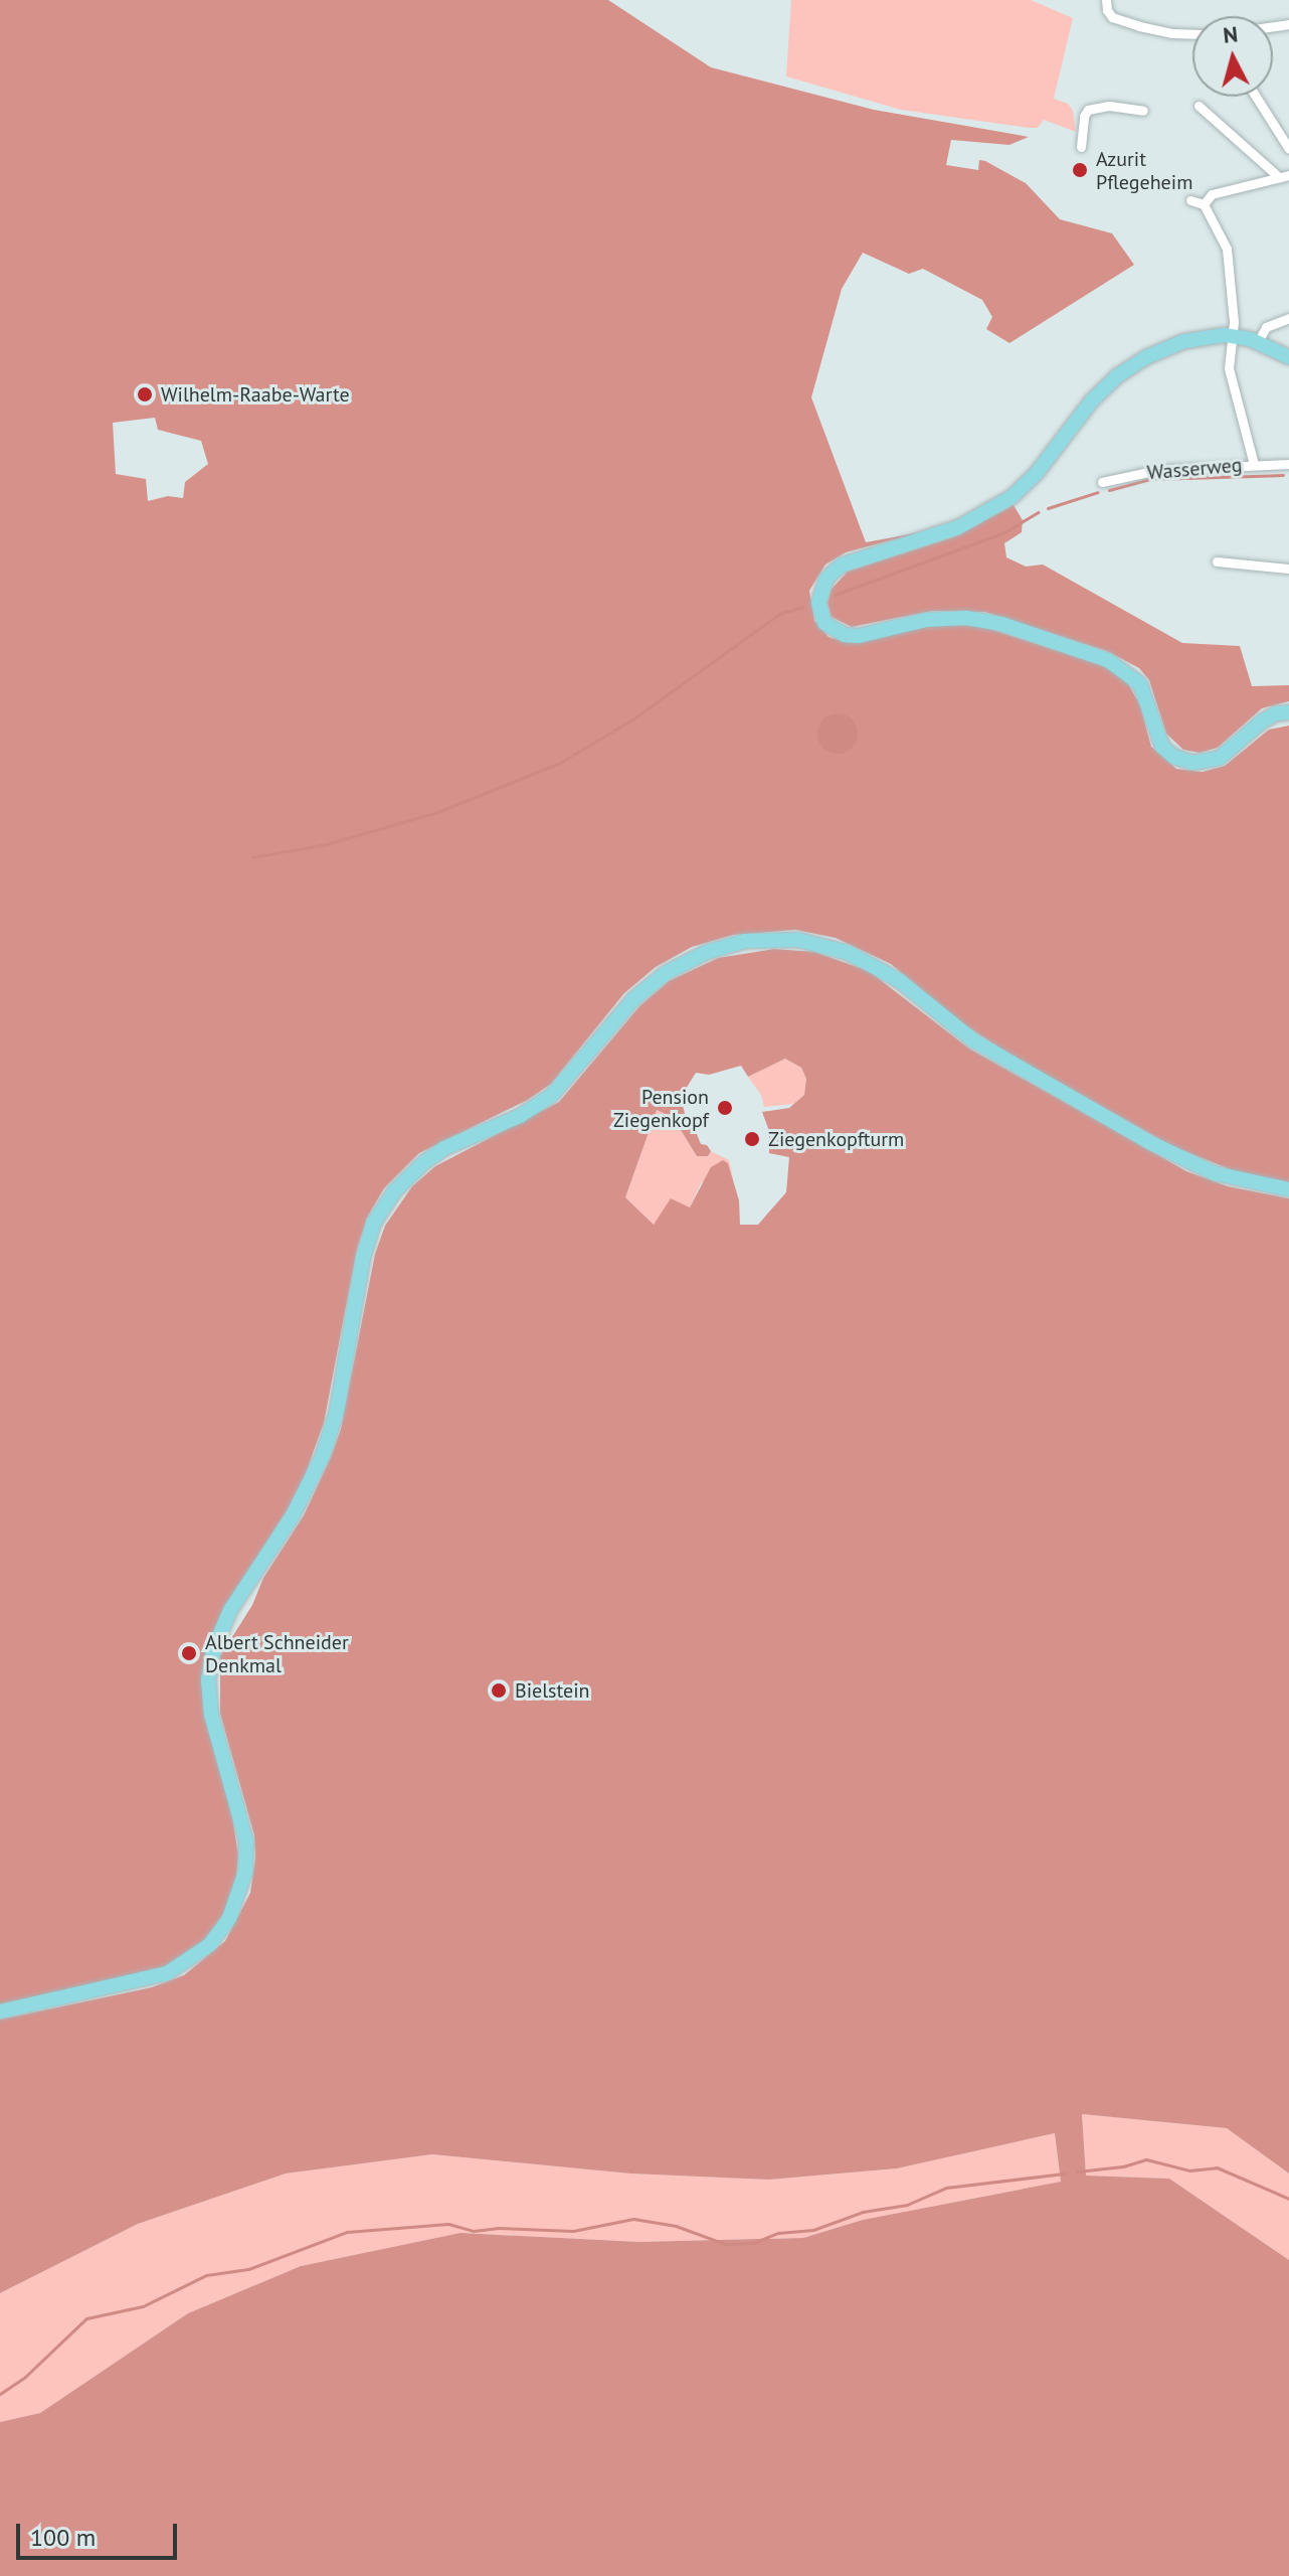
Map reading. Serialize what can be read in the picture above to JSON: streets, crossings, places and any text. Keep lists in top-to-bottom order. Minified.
{"streets":{"street":["Wasserweg"]},"places":["Azurit Pflegeheim","Wilhelm-Raabe-Warte","Pension Ziegenkopf","Ziegenkopfturm","Albert Schneider Denkmal","Bielstein"],"scale_bar":"100 m","north":"top"}
